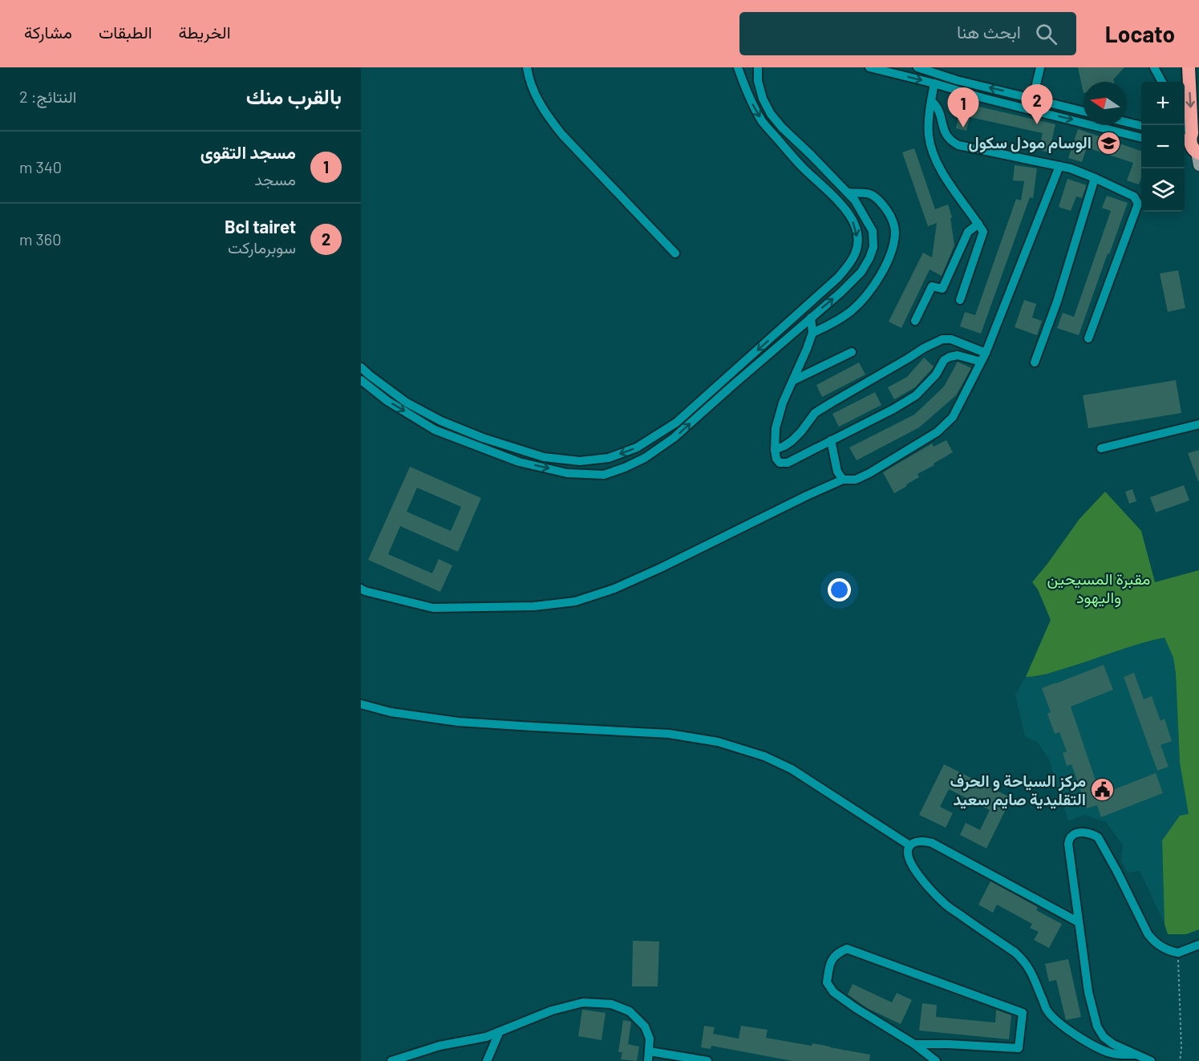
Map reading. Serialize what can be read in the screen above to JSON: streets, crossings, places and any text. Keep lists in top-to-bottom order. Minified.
{"parks":["مقبرة المسيحين واليهود"],"places":{"school or university":["الوسام مودل سكول"],"public building":["مركز السياحة و الحرف التقليدية صايم سعيد"]},"north":"left","page":{"header":"Locato","search":"ابحث هنا","nav":["الخريطة","الطبقات","مشاركة"],"heading":["بالقرب منك","النتائج: 2"],"map_buttons":["+","−"],"pins":["2","1"],"list":[{"mark":"1","name":"مسجد التقوى","note":"مسجد","value":"340 m"},{"mark":"2","name":"Bcl tairet","note":"سوبرماركت","value":"360 m"}]}}
